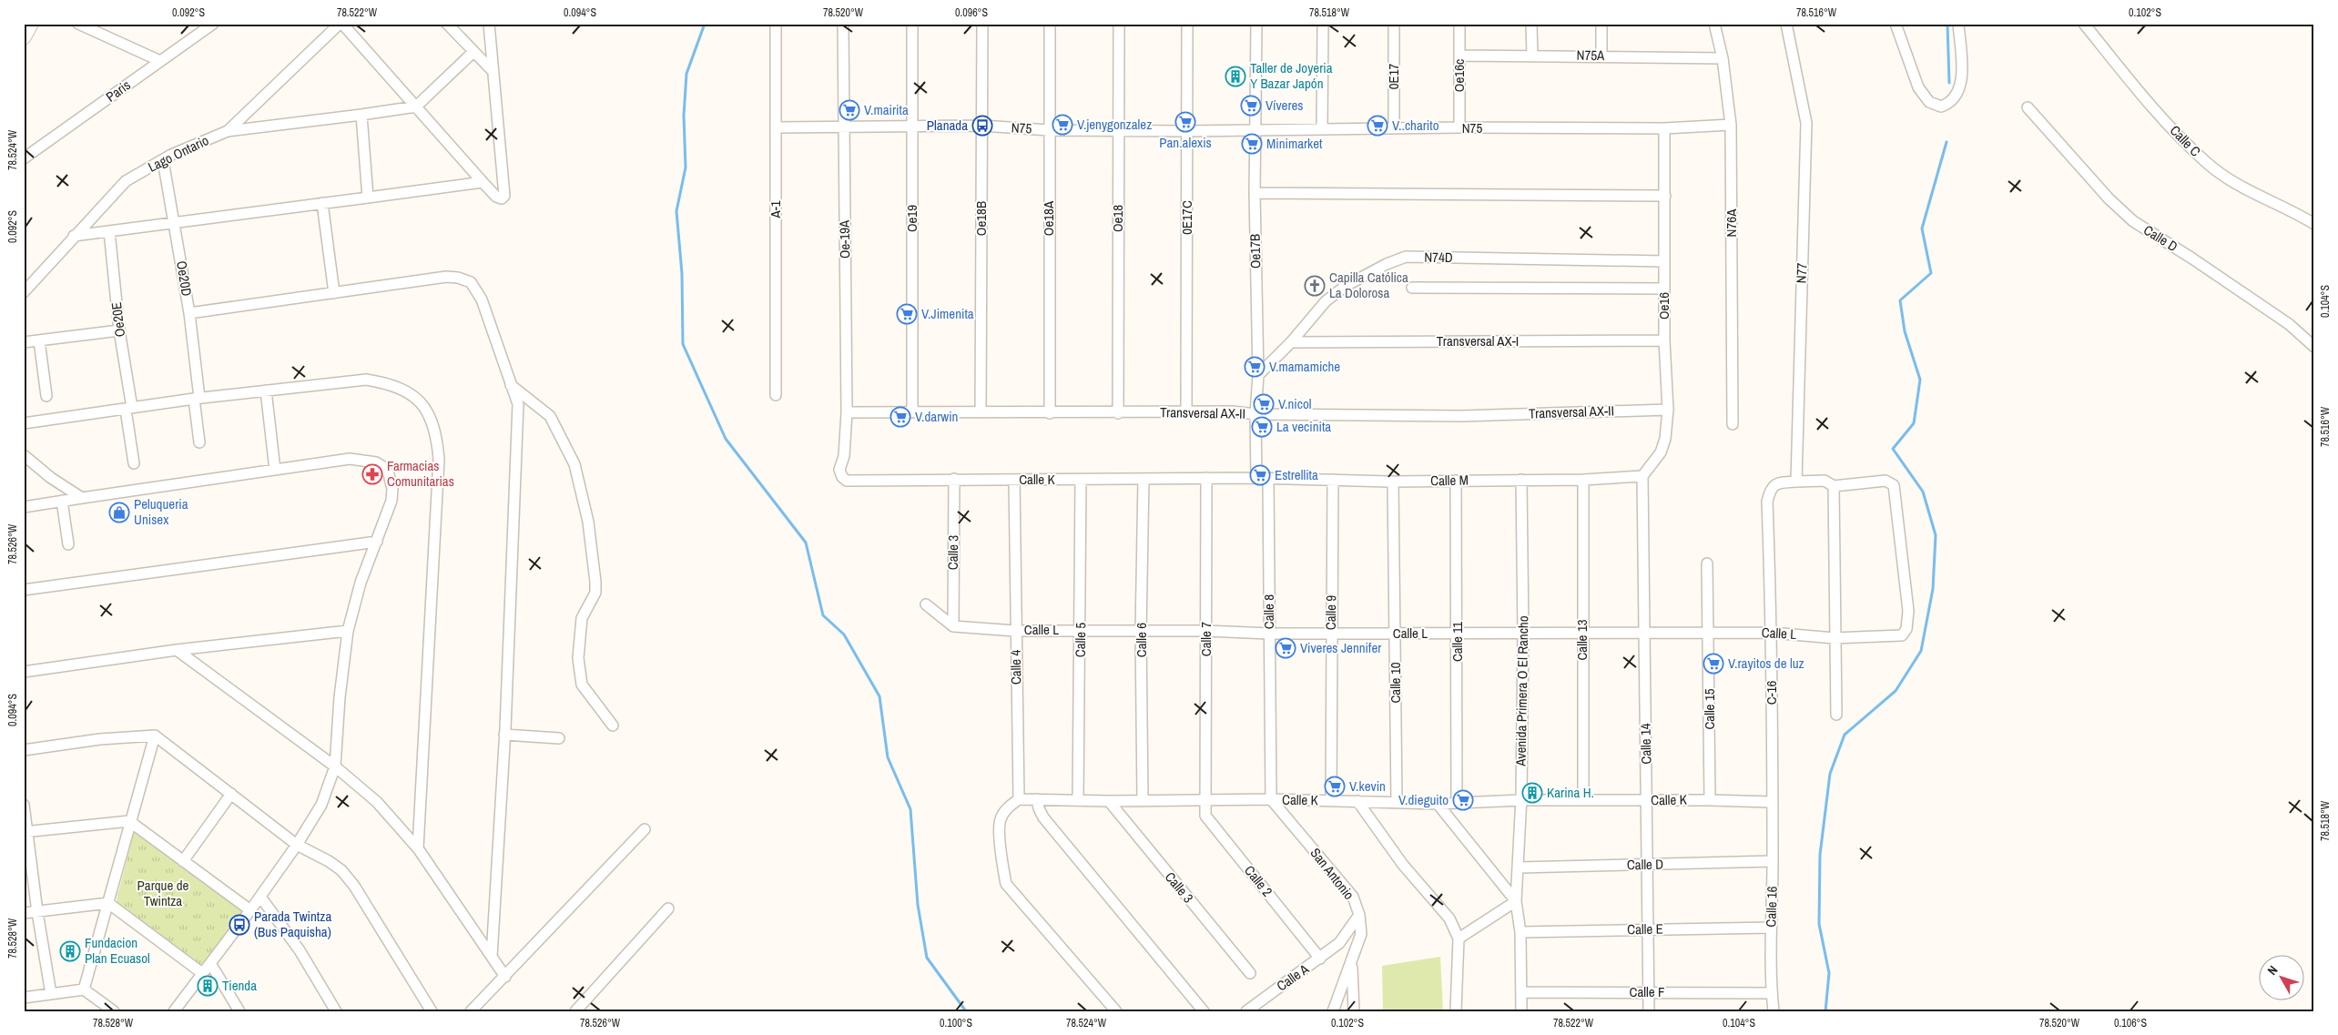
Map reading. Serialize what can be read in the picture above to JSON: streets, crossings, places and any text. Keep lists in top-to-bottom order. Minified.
{"streets":{"street":["N75A","Oe16c","0E17","Paris","N75","Calle C","Lago Ontario","A-1","0E17C","Oe19","Oe18B","Oe18A","Oe18","N76A","Calle D","Oe-19A","Oe17B","N74D","N77","Oe20D","Oe16","Oe20E","Transversal AX-I","Transversal AX-II","Calle K","Calle M","Calle 3","Calle 8","Calle 9","Calle L","Calle 7","Calle 5","Calle 6","Calle 13","Calle 11","Calle 4","Calle 10","Avenida Primera O El Rancho","C-16","Calle 15","Calle 14","San Antonio","Calle 2","Calle 16","Calle E","Calle A","Calle F"]},"crossings":[["N75A","Oe16c"],["N75A","N76A"],["Oe16c","N75"],["0E17","N75"],["N75","A-1"],["N75","0E17C"],["N75","Oe19"],["N75","Oe18B"],["N75","Oe18A"],["N75","Oe18"],["N75","N76A"],["N75","Oe-19A"],["N75","Oe17B"],["N75","Oe16"],["Lago Ontario","Oe20D"],["0E17C","Transversal AX-II"],["Oe19","Transversal AX-II"],["Oe18B","Transversal AX-II"],["Oe18A","Transversal AX-II"],["Oe18","Transversal AX-II"],["Calle D","Avenida Primera O El Rancho"],["Calle D","Calle 14"],["Calle D","Calle 16"],["Oe-19A","Transversal AX-II"],["Oe-19A","Calle K"],["Oe17B","N74D"],["Oe17B","Transversal AX-II"],["Oe17B","Calle K"],["Oe17B","Calle M"],["N74D","Oe16"],["N74D","Transversal AX-I"],["N77","C-16"],["Oe16","Transversal AX-I"],["Oe16","Transversal AX-II"],["Oe16","Calle M"],["Oe16","Calle 14"],["Calle K","Calle M"],["Calle K","Calle 3"],["Calle K","Calle 8"],["Calle K","Calle 9"],["Calle K","Calle 7"],["Calle K","Calle 5"],["Calle K","Calle 6"],["Calle K","Calle 13"],["Calle K","Calle 11"],["Calle K","Calle 4"],["Calle K","Calle 10"],["Calle K","Avenida Primera O El Rancho"],["Calle K","C-16"],["Calle K","Calle 15"],["Calle K","Calle 14"],["Calle K","San Antonio"],["Calle K","Calle 2"],["Calle K","Calle 16"],["Calle M","Calle 8"],["Calle M","Calle 9"],["Calle M","Calle 13"],["Calle M","Calle 11"],["Calle M","Calle 10"],["Calle M","Avenida Primera O El Rancho"],["Calle M","Calle 14"],["Calle 3","Calle L"],["Calle 8","Calle L"],["Calle 8","San Antonio"],["Calle 9","Calle L"],["Calle L","Calle 7"],["Calle L","Calle 5"],["Calle L","Calle 6"],["Calle L","Calle 13"],["Calle L","Calle 11"],["Calle L","Calle 4"],["Calle L","Calle 10"],["Calle L","Avenida Primera O El Rancho"],["Calle L","C-16"],["Calle L","Calle 15"],["Calle L","Calle 14"],["Calle 7","Calle 2"],["Avenida Primera O El Rancho","Calle E"],["Avenida Primera O El Rancho","Calle F"],["C-16","Calle 16"],["Calle 14","Calle E"],["Calle 14","Calle F"],["San Antonio","Calle A"],["Calle 2","Calle A"],["Calle 16","Calle E"],["Calle 16","Calle F"]],"parks":["Parque de Twintza"],"places":{"building":["Taller de Joyeria Y Bazar Japón","Karina H.","Fundacion Plan Ecuasol","Tienda"],"supermarket":["Víveres","V.mairita","Pan.alexis","V.jenygonzalez","V..charito","Minimarket","V.Jimenita","V.mamamiche","V.nicol","V.darwin","La vecinita","Estrellita","Viveres Jennifer","V.rayitos de luz","V.kevin","V.dieguito"],"bus stop":["Planada","Parada Twintza (Bus Paquisha)"],"church":["Capilla Católica La Dolorosa"],"pharmacy":["Farmacias Comunitarias"],"shop":["Peluqueria Unisex"]},"north":"top left","coordinates":["0.092°S","78.522°W","0.094°S","78.520°W","0.096°S","78.518°W","78.516°W","0.102°S","78.524°W","0.104°S","78.526°W","78.528°W","0.100°S","0.106°S"]}
